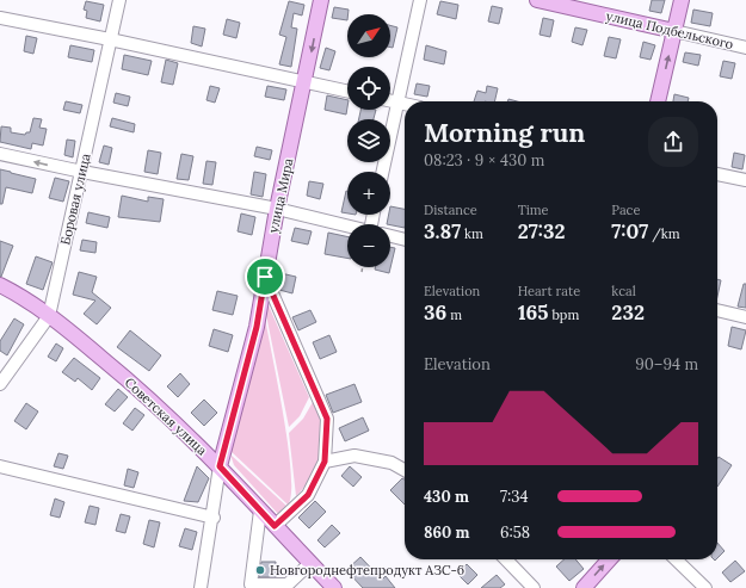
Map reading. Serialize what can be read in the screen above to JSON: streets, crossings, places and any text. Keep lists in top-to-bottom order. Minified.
{"streets":{"main road":["улица Подбельского","улица Мира","Советская улица"],"street":["Боровая улица"]},"crossings":[["улица Мира","Советская улица"],["Боровая улица","Советская улица"]],"places":["Новгороднефтепродукт АЗС-6"],"north":"top right","page":{"map_buttons":["+","−"],"heading":["Morning run","08:23 · 9 × 430 m"],"stats":[["Distance","3.87 km"],["Time","27:32"],["Pace","7:07 /km"],["Elevation","36 m"],["Heart rate","165 bpm"],["kcal","232"]],"chart":["Elevation","90–94 m"],"list":[{"name":"430 m","note":"7:34"},{"name":"860 m","note":"6:58"}]}}
